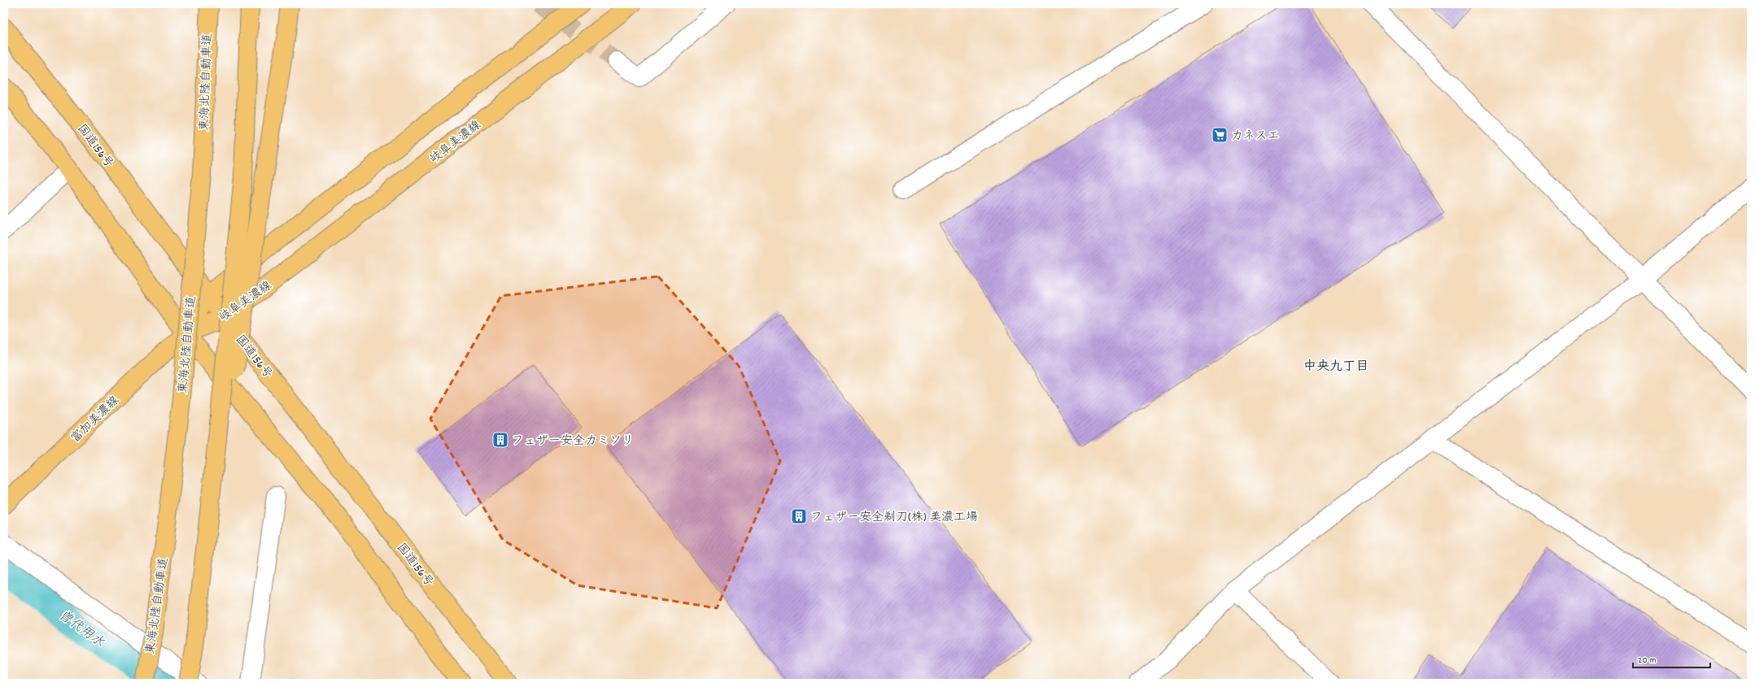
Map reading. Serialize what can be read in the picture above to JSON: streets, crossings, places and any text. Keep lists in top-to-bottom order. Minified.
{"streets":{"main road":["東海北陸自動車道","岐阜美濃線","国道156号","富加美濃線"]},"crossings":[["岐阜美濃線","国道156号"],["岐阜美濃線","富加美濃線"]],"districts":["中央九丁目"],"water":["曽代用水"],"places":{"supermarket":["カネスエ"],"building":["フェザー安全カミソリ","フェザー安全剃刀(株) 美濃工場"]},"scale_bar":"20 m"}
